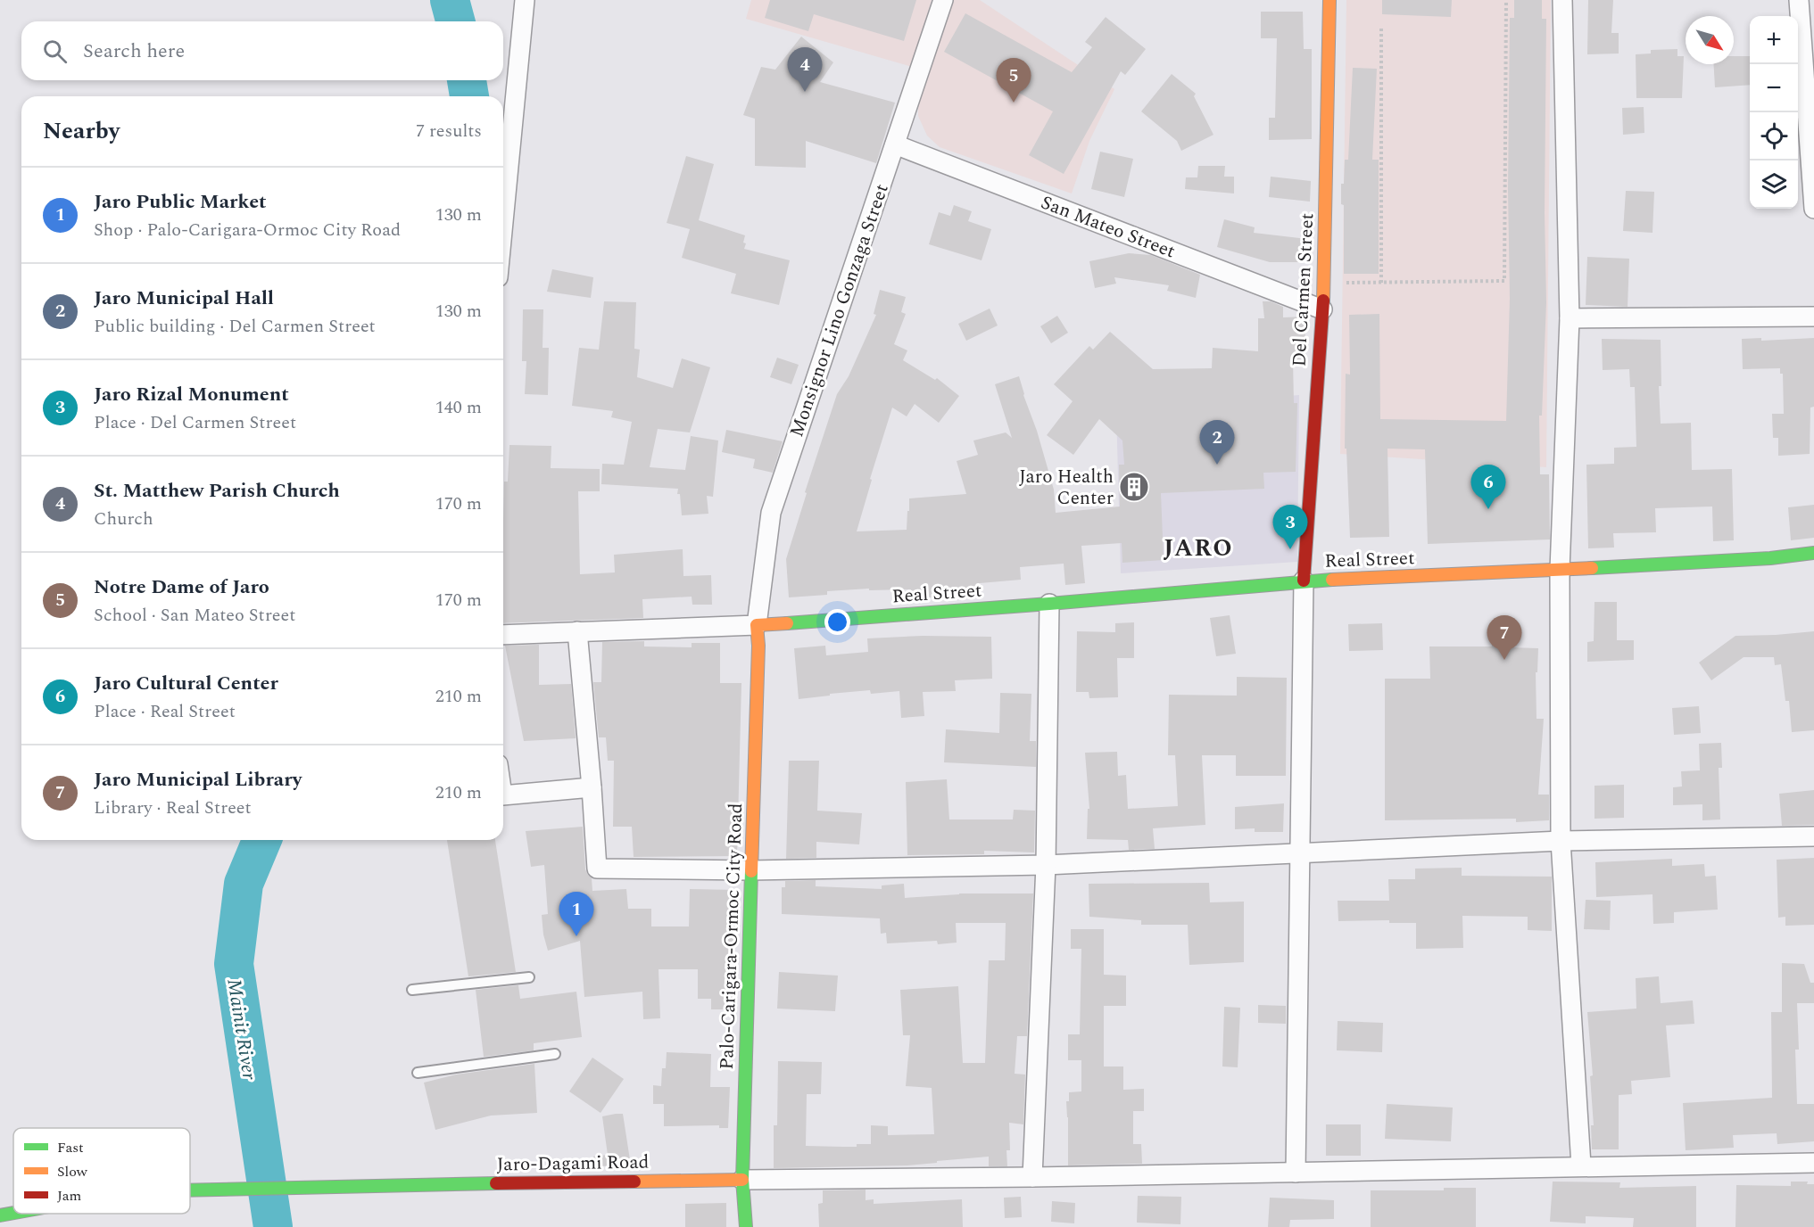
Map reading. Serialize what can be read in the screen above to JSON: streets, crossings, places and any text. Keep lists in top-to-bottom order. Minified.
{"streets":{"main road":["Del Carmen Street","Real Street","Palo-Carigara-Ormoc City Road","Jaro-Dagami Road"],"street":["San Mateo Street","Monsignor Lino Gonzaga Street"]},"crossings":[["San Mateo Street","Del Carmen Street"],["San Mateo Street","Monsignor Lino Gonzaga Street"],["Del Carmen Street","Real Street"],["Monsignor Lino Gonzaga Street","Real Street"],["Monsignor Lino Gonzaga Street","Palo-Carigara-Ormoc City Road"],["Real Street","Palo-Carigara-Ormoc City Road"],["Palo-Carigara-Ormoc City Road","Jaro-Dagami Road"]],"districts":["JARO"],"water":["Mainit River"],"places":{"building":["Jaro Health Center"]},"legend":["Fast","Slow","Jam"],"north":"bottom right","page":{"map_buttons":["+","−"],"search":"Search here","pins":["4","5","2","6","3","7","1"],"heading":["Nearby","7 results"],"list":[{"mark":"1","name":"Jaro Public Market","note":"Shop · Palo-Carigara-Ormoc City Road","value":"130 m"},{"mark":"2","name":"Jaro Municipal Hall","note":"Public building · Del Carmen Street","value":"130 m"},{"mark":"3","name":"Jaro Rizal Monument","note":"Place · Del Carmen Street","value":"140 m"},{"mark":"4","name":"St. Matthew Parish Church","note":"Church","value":"170 m"},{"mark":"5","name":"Notre Dame of Jaro","note":"School · San Mateo Street","value":"170 m"},{"mark":"6","name":"Jaro Cultural Center","note":"Place · Real Street","value":"210 m"},{"mark":"7","name":"Jaro Municipal Library","note":"Library · Real Street","value":"210 m"}]}}
